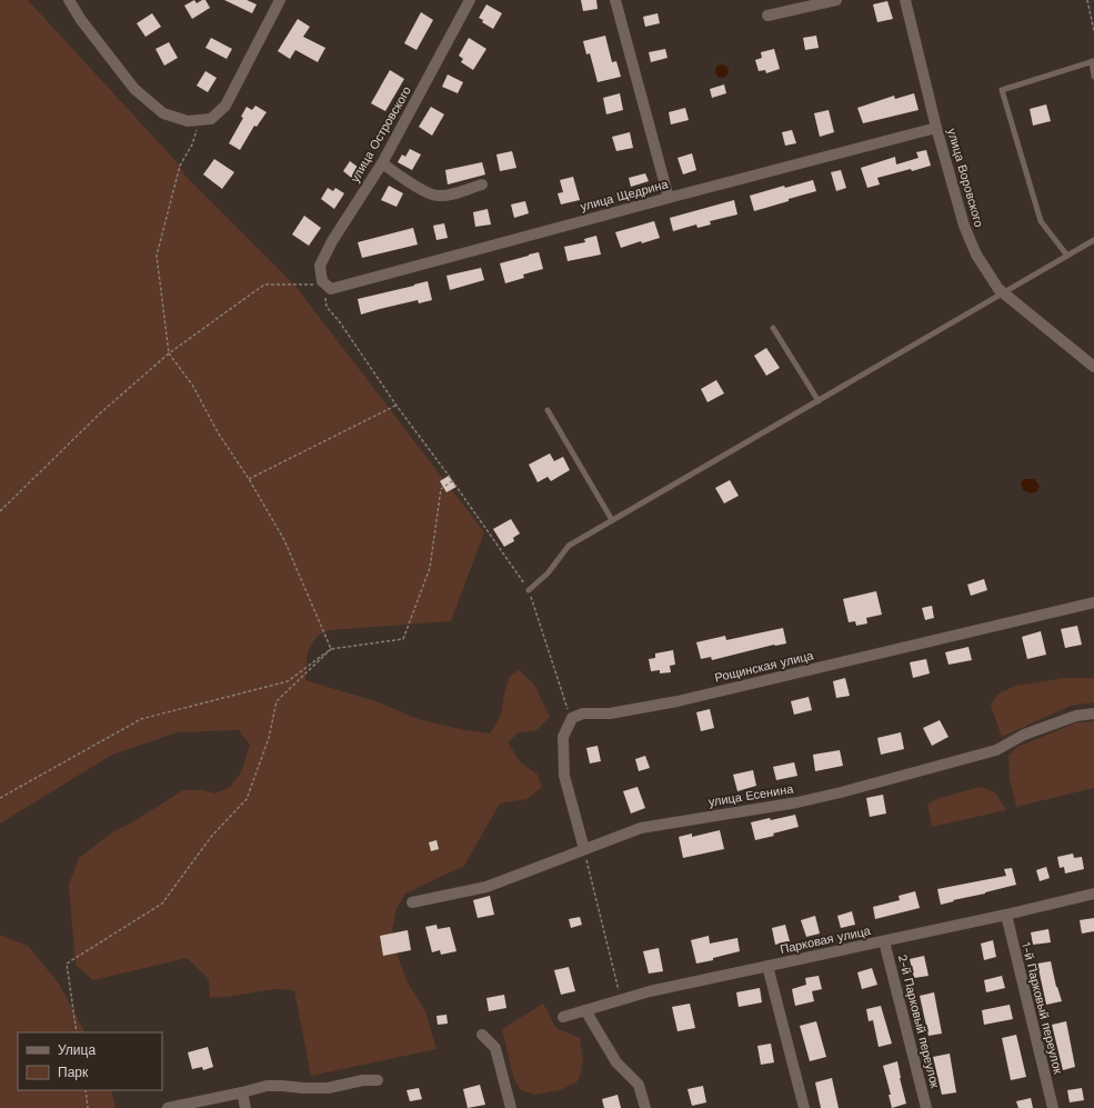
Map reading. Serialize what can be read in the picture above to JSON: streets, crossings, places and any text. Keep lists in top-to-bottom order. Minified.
{"streets":{"street":["улица Островского","улица Воровского","улица Щедрина","Рощинская улица","улица Есенина","Парковая улица","1-й Парковый переулок","2-й Парковый переулок"]},"crossings":[["улица Островского","улица Щедрина"],["улица Воровского","улица Щедрина"],["Парковая улица","1-й Парковый переулок"],["Парковая улица","2-й Парковый переулок"]],"legend":["Улица","Парк"]}
